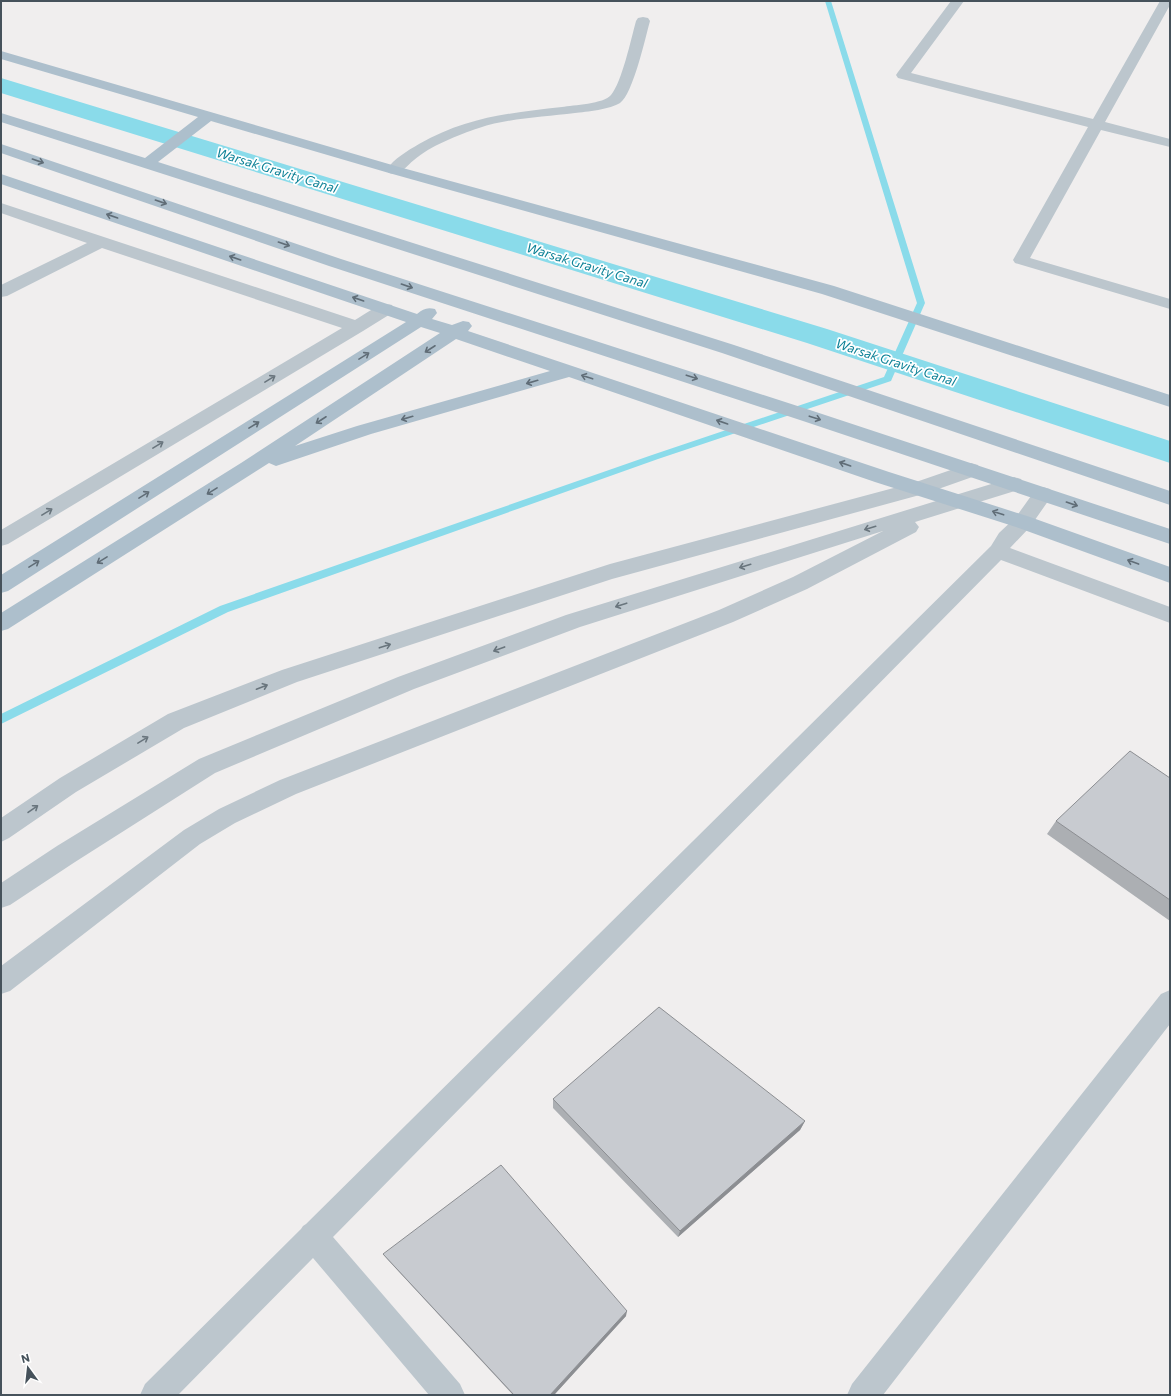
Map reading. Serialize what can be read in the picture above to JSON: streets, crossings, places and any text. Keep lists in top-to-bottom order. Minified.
{"water":["Warsak Gravity Canal"],"north":"top"}
